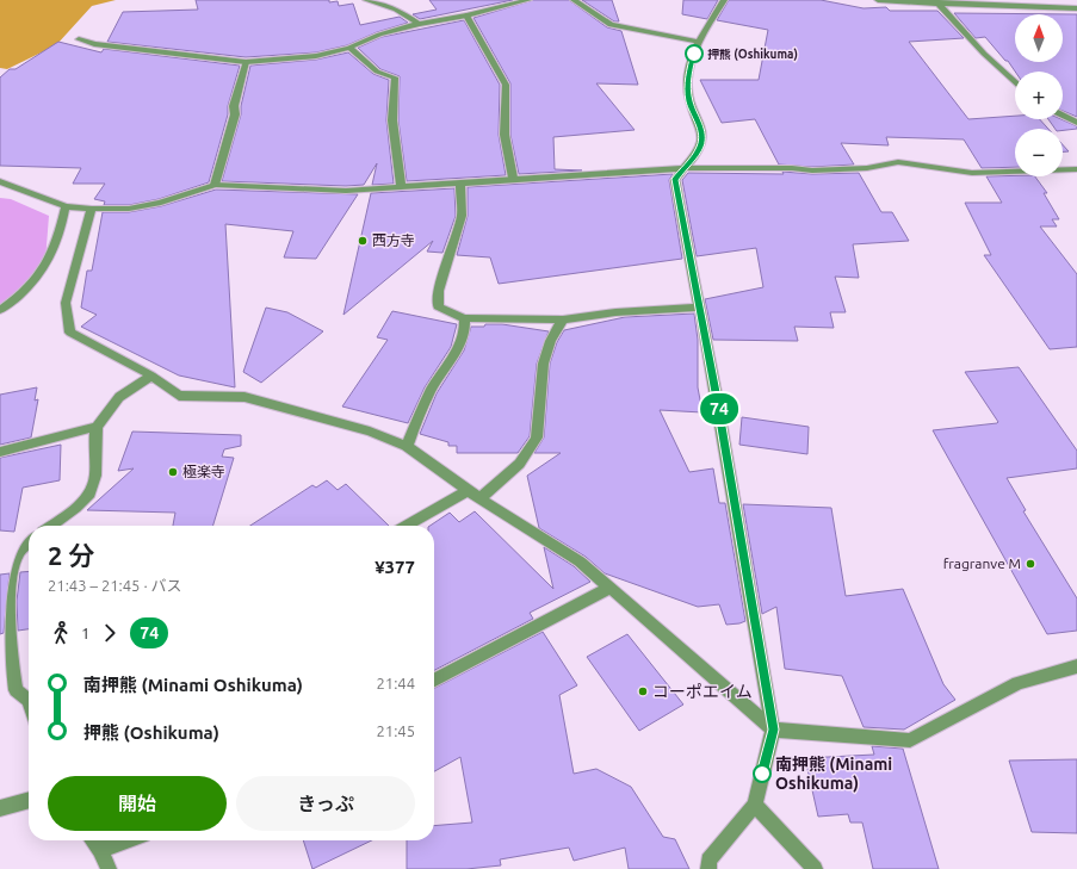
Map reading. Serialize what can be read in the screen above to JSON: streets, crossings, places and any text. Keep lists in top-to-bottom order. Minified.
{"places":["押熊 (Oshikuma)","西方寺","極楽寺","fragranve M","コーポエイム","南押熊 (Minami Oshikuma)"],"lines":["bus line 74"],"north":"top","page":{"on_map":"74","map_buttons":["+","−"],"heading":["2 分","21:43 – 21:45 · バス","¥377"],"legs":["1","74"],"list":[{"name":"南押熊 (Minami Oshikuma)","value":"21:44"},{"name":"押熊 (Oshikuma)","value":"21:45"}],"buttons":["開始","きっぷ"]}}
